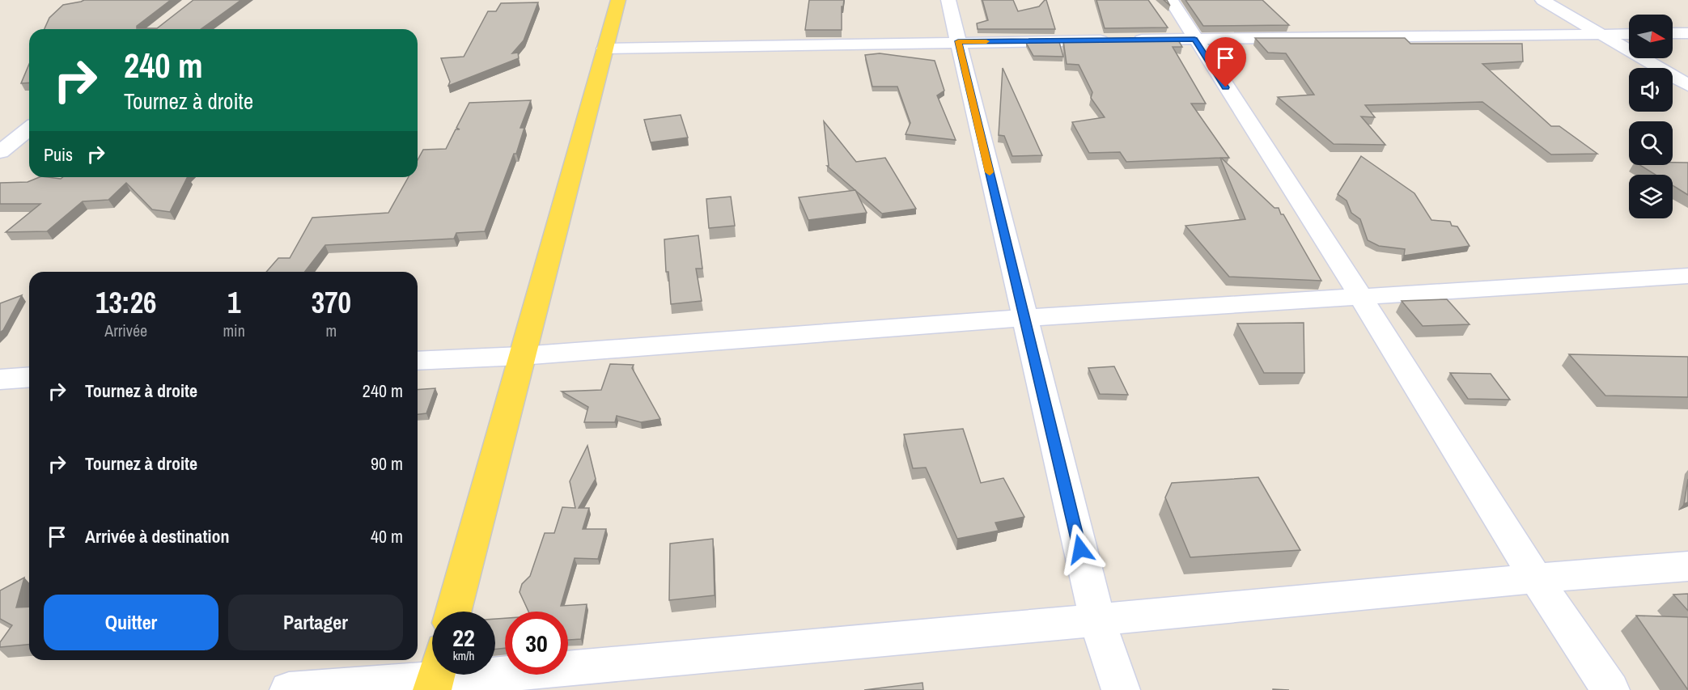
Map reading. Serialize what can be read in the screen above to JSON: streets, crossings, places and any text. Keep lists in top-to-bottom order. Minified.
{"north":"right","page":{"turn":["240 m","Tournez à droite"],"then":"Puis","eta":["13:26","Arrivée","1","min","370","m"],"list":[{"name":"Tournez à droite","value":"240 m"},{"name":"Tournez à droite","value":"90 m"},{"name":"Arrivée à destination","value":"40 m"}],"buttons":["Quitter","Partager"],"speed":"22 km/h","limit":"30"}}
